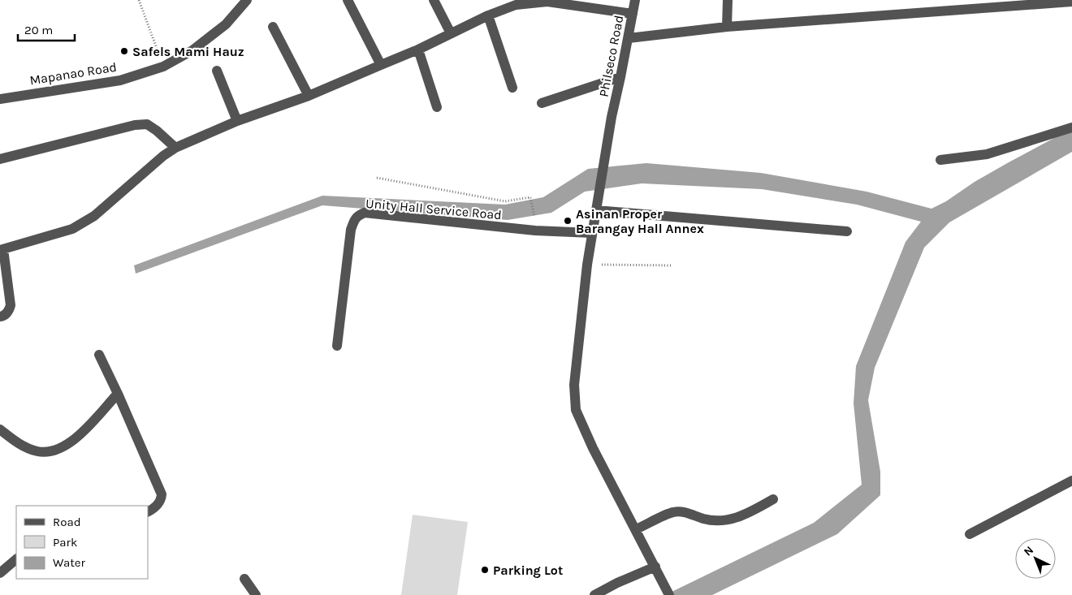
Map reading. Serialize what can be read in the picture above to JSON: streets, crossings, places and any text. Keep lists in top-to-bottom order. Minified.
{"streets":{"street":["Philseco Road","Mapanao Road","Unity Hall Service Road"]},"crossings":[["Philseco Road","Unity Hall Service Road"]],"places":["Safels Mami Hauz","Asinan Proper Barangay Hall Annex","Parking Lot"],"legend":["Road","Park","Water"],"scale_bar":"20 m","north":"top left"}
